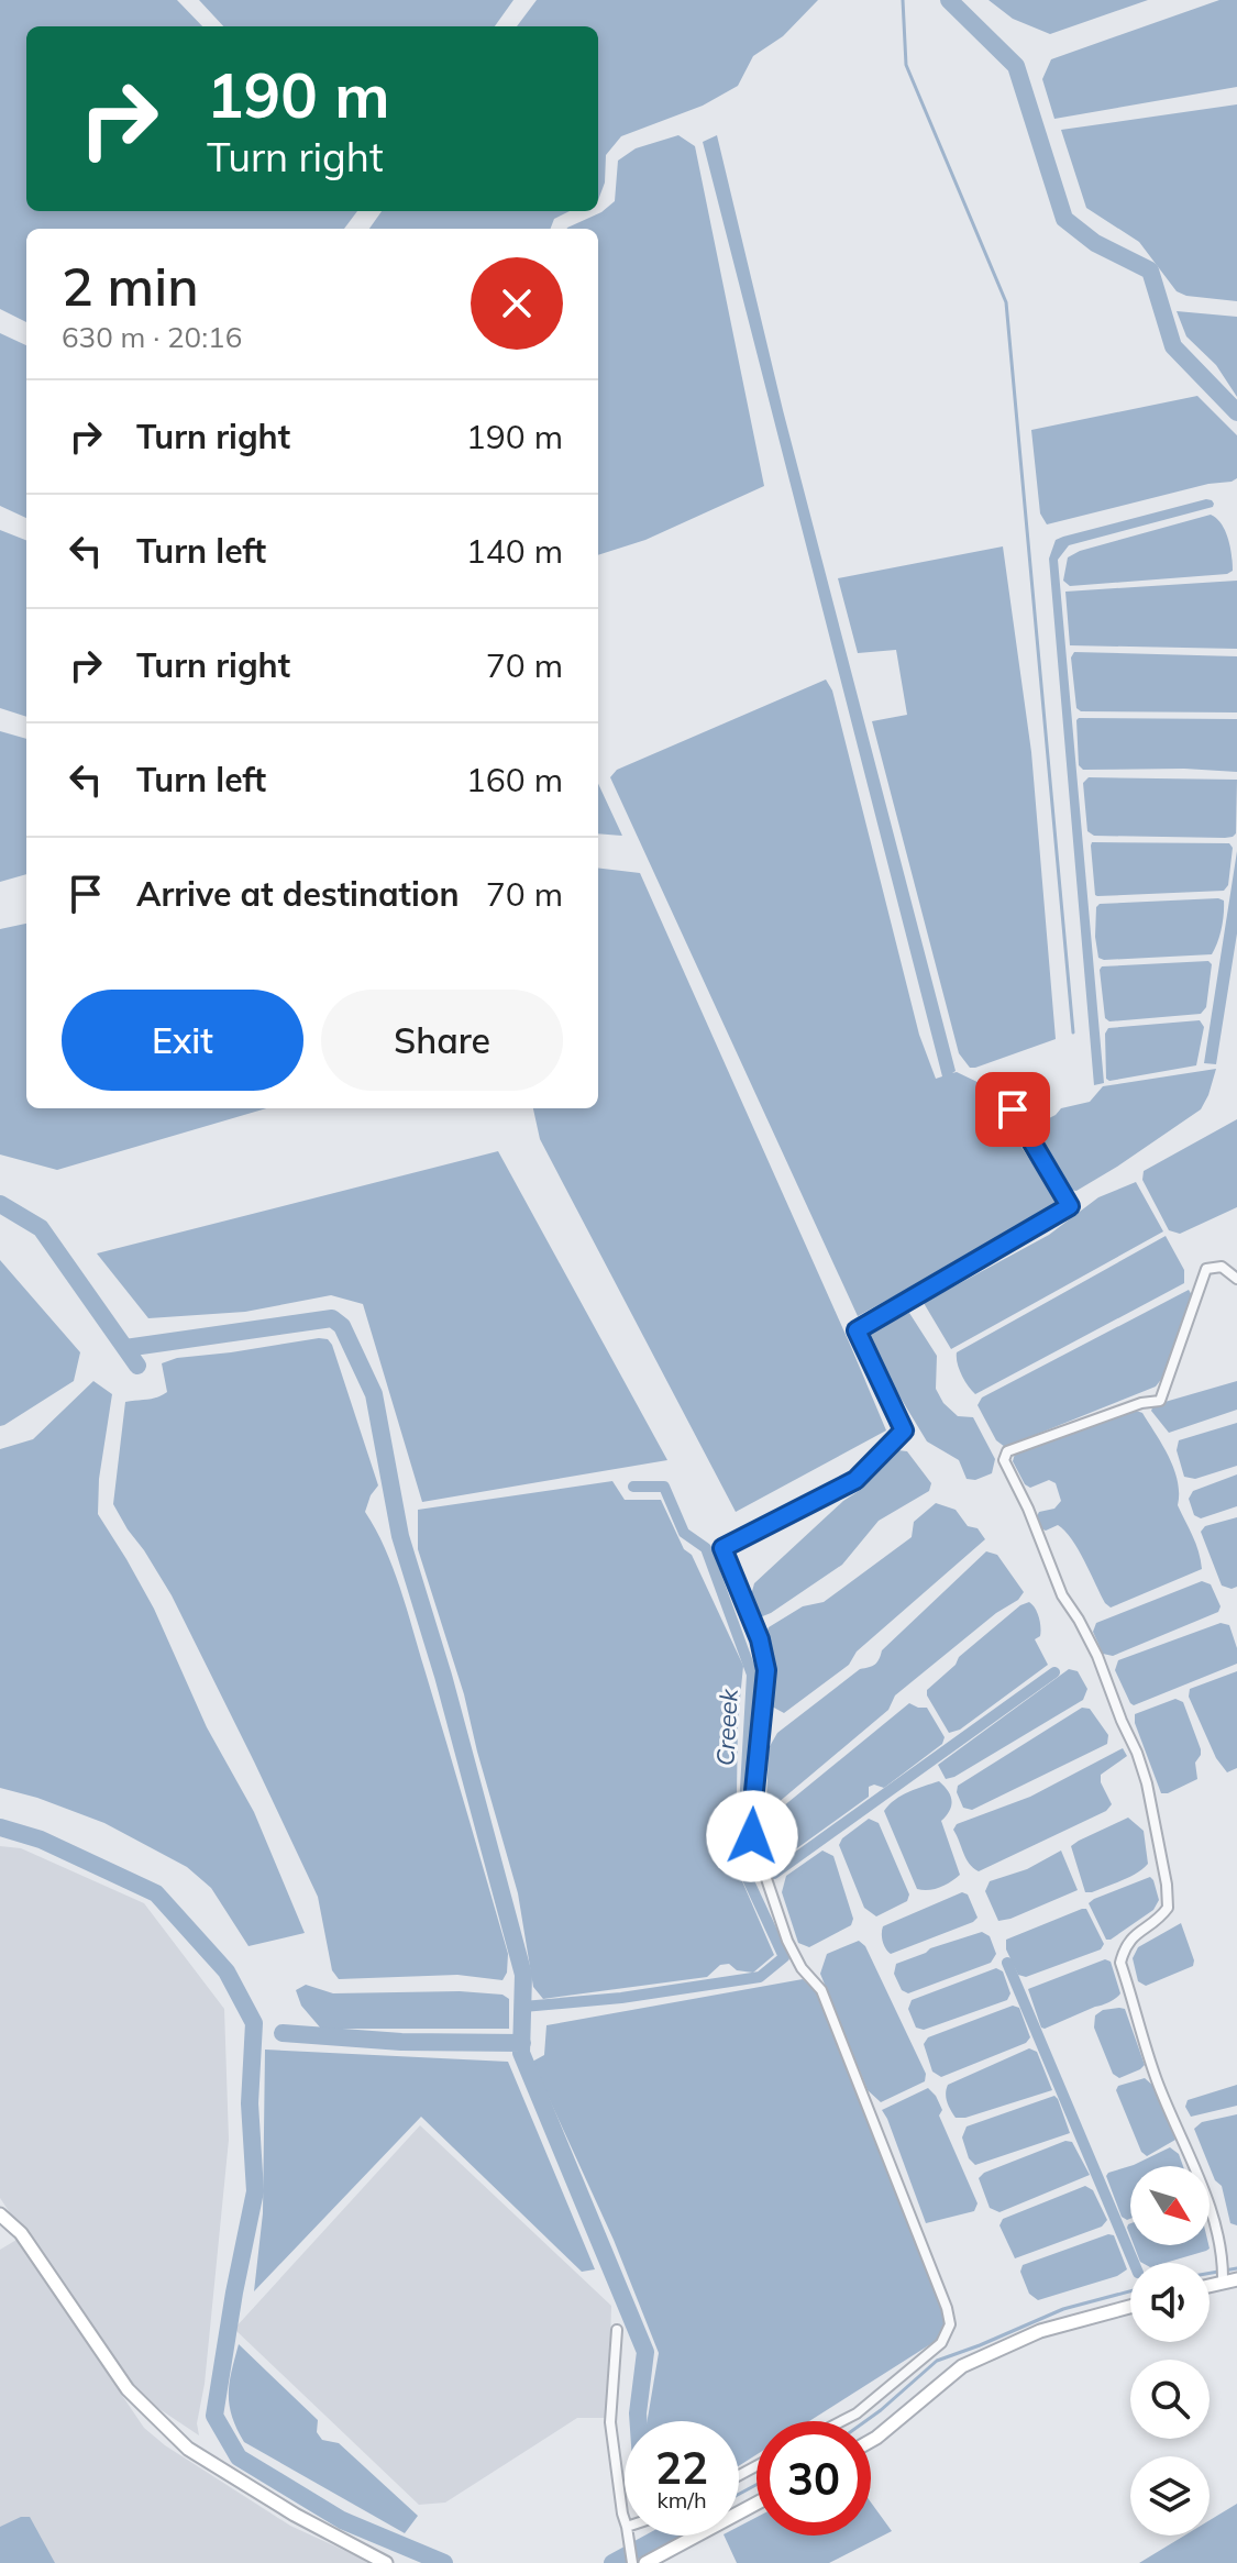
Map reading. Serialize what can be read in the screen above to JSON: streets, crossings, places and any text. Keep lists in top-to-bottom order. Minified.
{"water":["Creeek"],"north":"bottom right","page":{"turn":["190 m","Turn right"],"heading":["2 min","630 m · 20:16"],"list":[{"name":"Turn right","value":"190 m"},{"name":"Turn left","value":"140 m"},{"name":"Turn right","value":"70 m"},{"name":"Turn left","value":"160 m"},{"name":"Arrive at destination","value":"70 m"}],"buttons":["Exit","Share"],"speed":"22 km/h","limit":"30"}}
